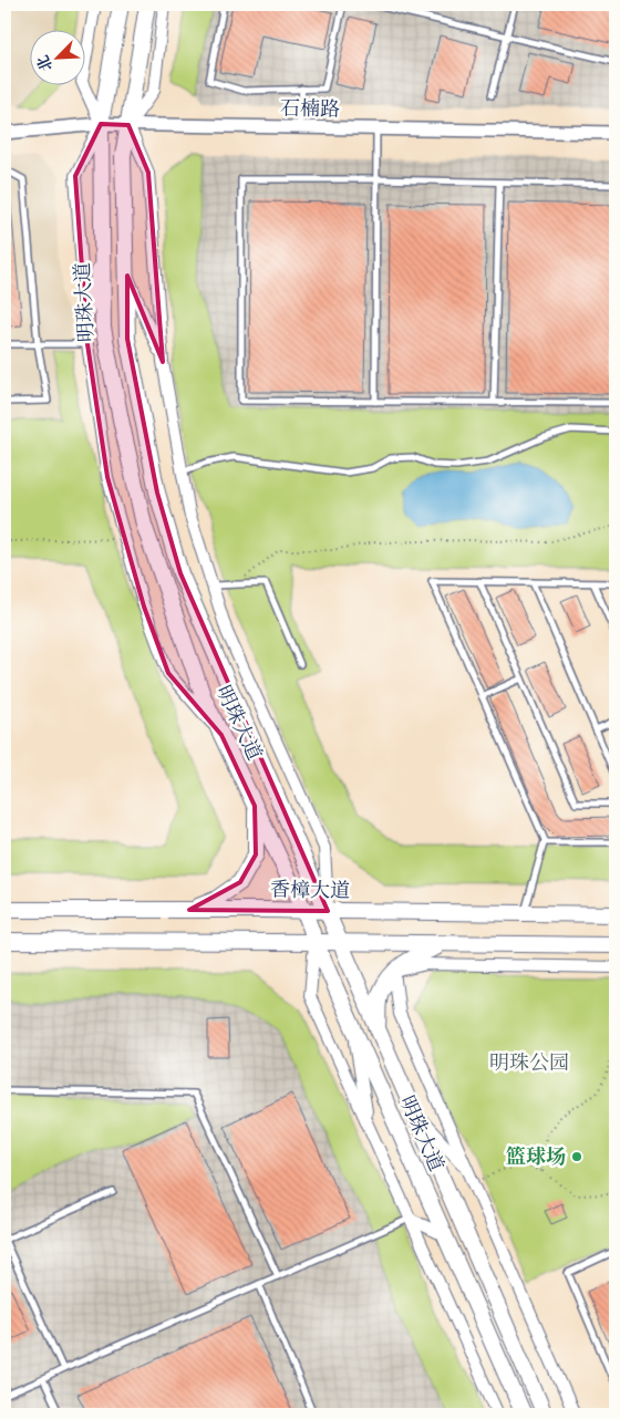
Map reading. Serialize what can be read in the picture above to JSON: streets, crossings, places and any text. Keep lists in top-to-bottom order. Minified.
{"streets":{"main road":["明珠大道","香樟大道"],"street":["石楠路"]},"crossings":[["石楠路","明珠大道"],["明珠大道","香樟大道"]],"parks":["明珠公园"],"places":["篮球场"],"north":"bottom left"}
